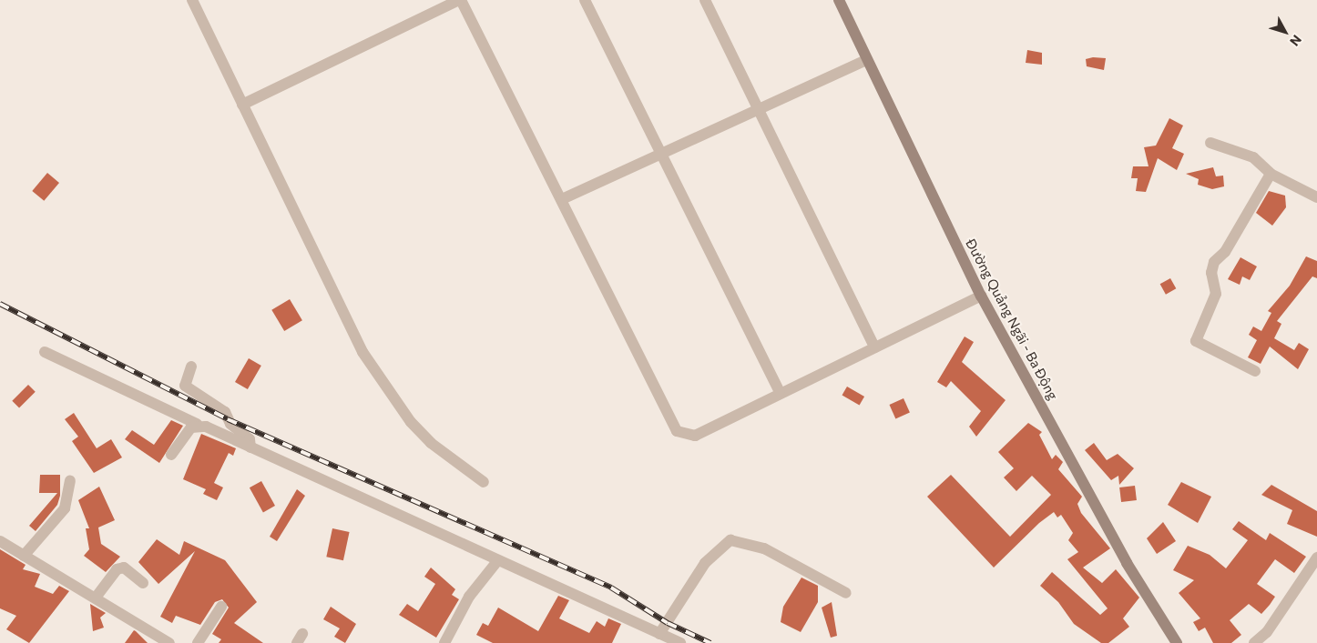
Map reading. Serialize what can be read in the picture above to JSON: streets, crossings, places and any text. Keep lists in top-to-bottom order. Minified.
{"streets":{"main road":["Đường Quảng Ngãi - Ba Động"]},"north":"bottom right"}
